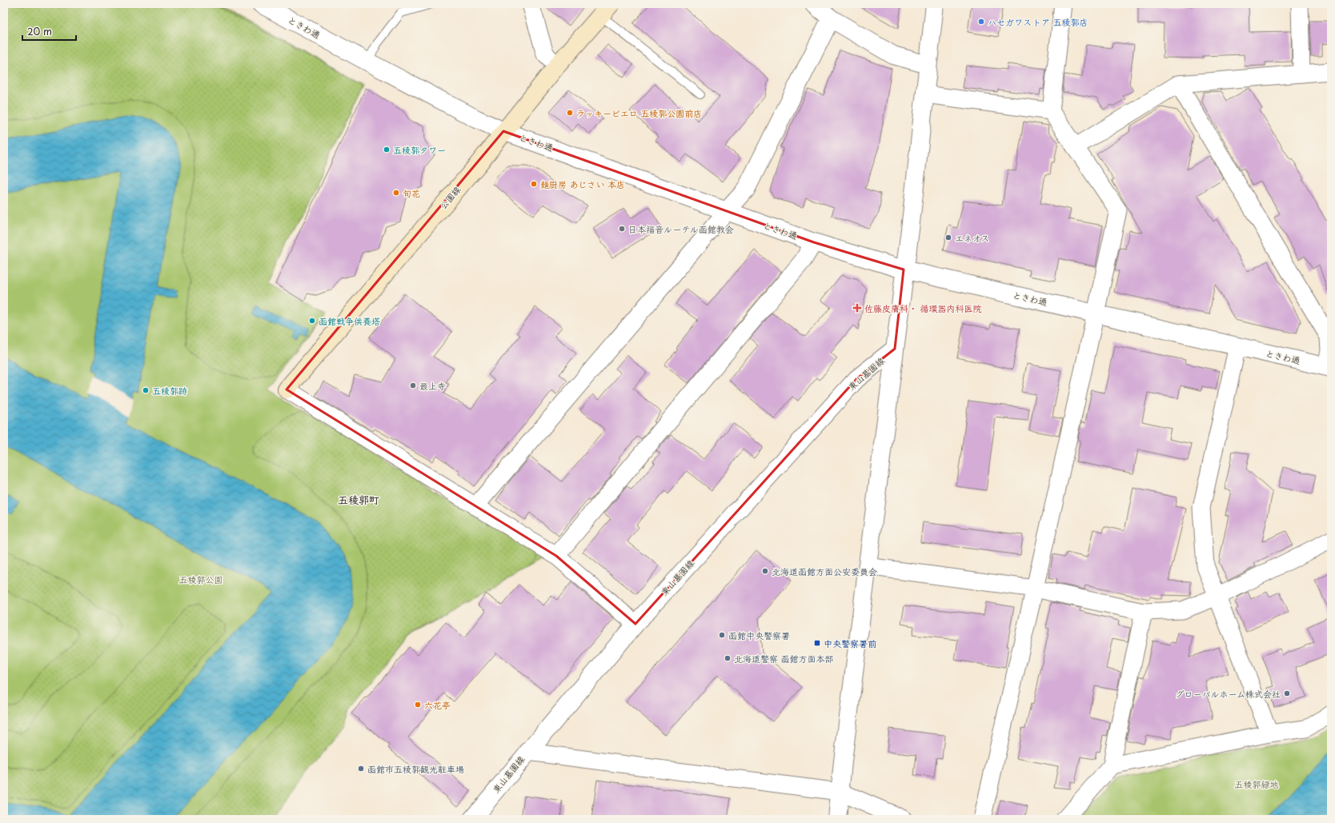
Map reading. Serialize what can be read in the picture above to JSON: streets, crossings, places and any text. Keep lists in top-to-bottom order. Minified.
{"streets":{"main road":["公園線"],"street":["ときわ通","東山墓園線"]},"crossings":[["ときわ通","公園線"]],"districts":["五稜郭町"],"parks":["五稜郭公園","五稜郭緑地"],"places":{"other":["ハセガワストア 五稜郭店","ラッキーピエロ 五稜郭公園前店","五稜郭タワー","麺厨房 あじさい 本店","旬花","日本福音ルーテル函館教会","エネオス","函館戦争供養塔","最上寺","五稜郭跡","北海道函館方面公安委員会","函館中央警察署","北海道警察 函館方面本部","グローバルホーム株式会社","六花亭","函館市五稜郭観光駐車場"],"health":["佐藤皮膚科・ 循環器内科医院"],"transit":["中央警察署前"]},"scale_bar":"20 m"}
